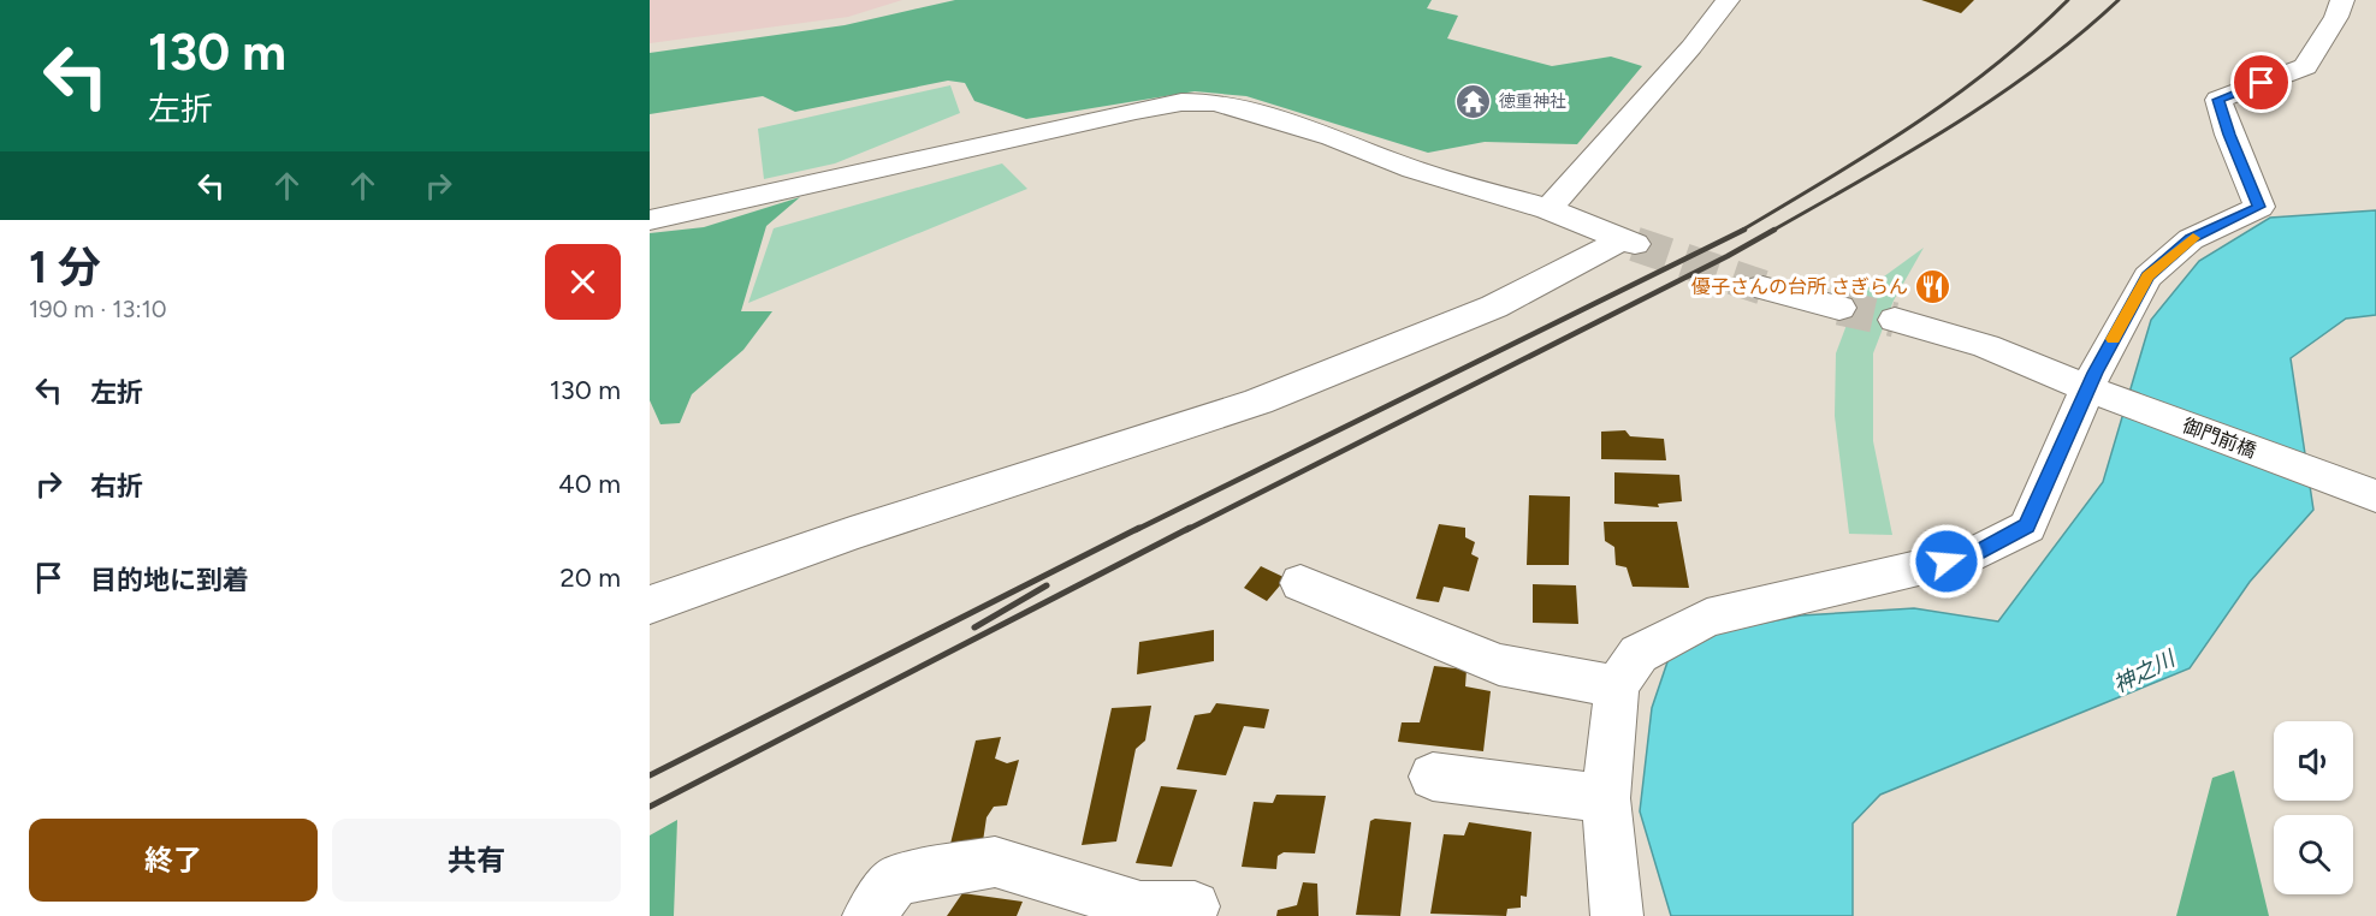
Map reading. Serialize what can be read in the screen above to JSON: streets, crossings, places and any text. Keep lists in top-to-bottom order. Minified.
{"streets":{"street":["御門前橋"]},"water":["神之川"],"places":{"temple":["徳重神社"],"restaurant":["優子さんの台所 さぎらん"]},"page":{"turn":["130 m","左折"],"heading":["1 分","190 m · 13:10"],"list":[{"name":"左折","value":"130 m"},{"name":"右折","value":"40 m"},{"name":"目的地に到着","value":"20 m"}],"buttons":["終了","共有"]}}
